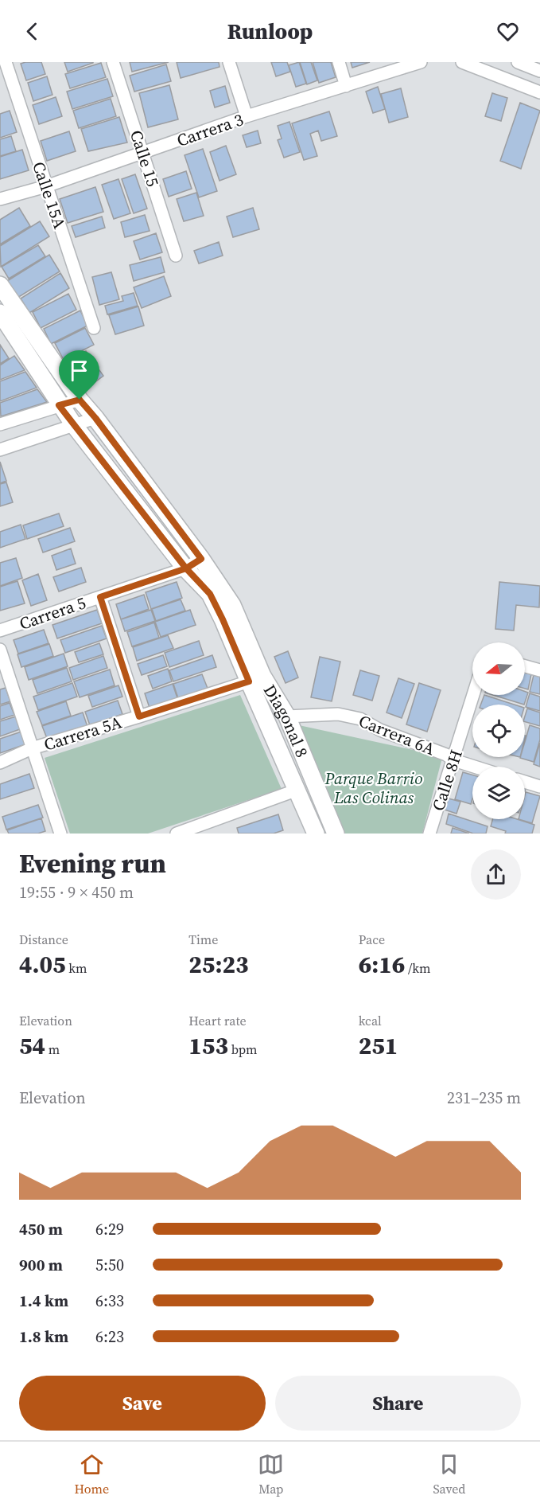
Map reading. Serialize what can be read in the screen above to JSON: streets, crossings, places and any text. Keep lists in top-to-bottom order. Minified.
{"streets":{"street":["Carrera 3","Calle 15","Calle 15A","Carrera 5","Diagonal 8","Carrera 5A","Carrera 6A","Calle 8H"]},"crossings":[["Carrera 3","Calle 15"],["Carrera 3","Calle 15A"],["Carrera 5","Diagonal 8"],["Diagonal 8","Carrera 5A"],["Diagonal 8","Carrera 6A"],["Carrera 6A","Calle 8H"]],"parks":["Parque Barrio Las Colinas"],"north":"left","page":{"header":"Runloop","heading":["Evening run","19:55 · 9 × 450 m"],"stats":[["Distance","4.05 km"],["Time","25:23"],["Pace","6:16 /km"],["Elevation","54 m"],["Heart rate","153 bpm"],["kcal","251"]],"chart":["Elevation","231–235 m"],"list":[{"name":"450 m","note":"6:29"},{"name":"900 m","note":"5:50"},{"name":"1.4 km","note":"6:33"},{"name":"1.8 km","note":"6:23"}],"buttons":["Save","Share"],"tabs":["Home","Map","Saved"]}}
